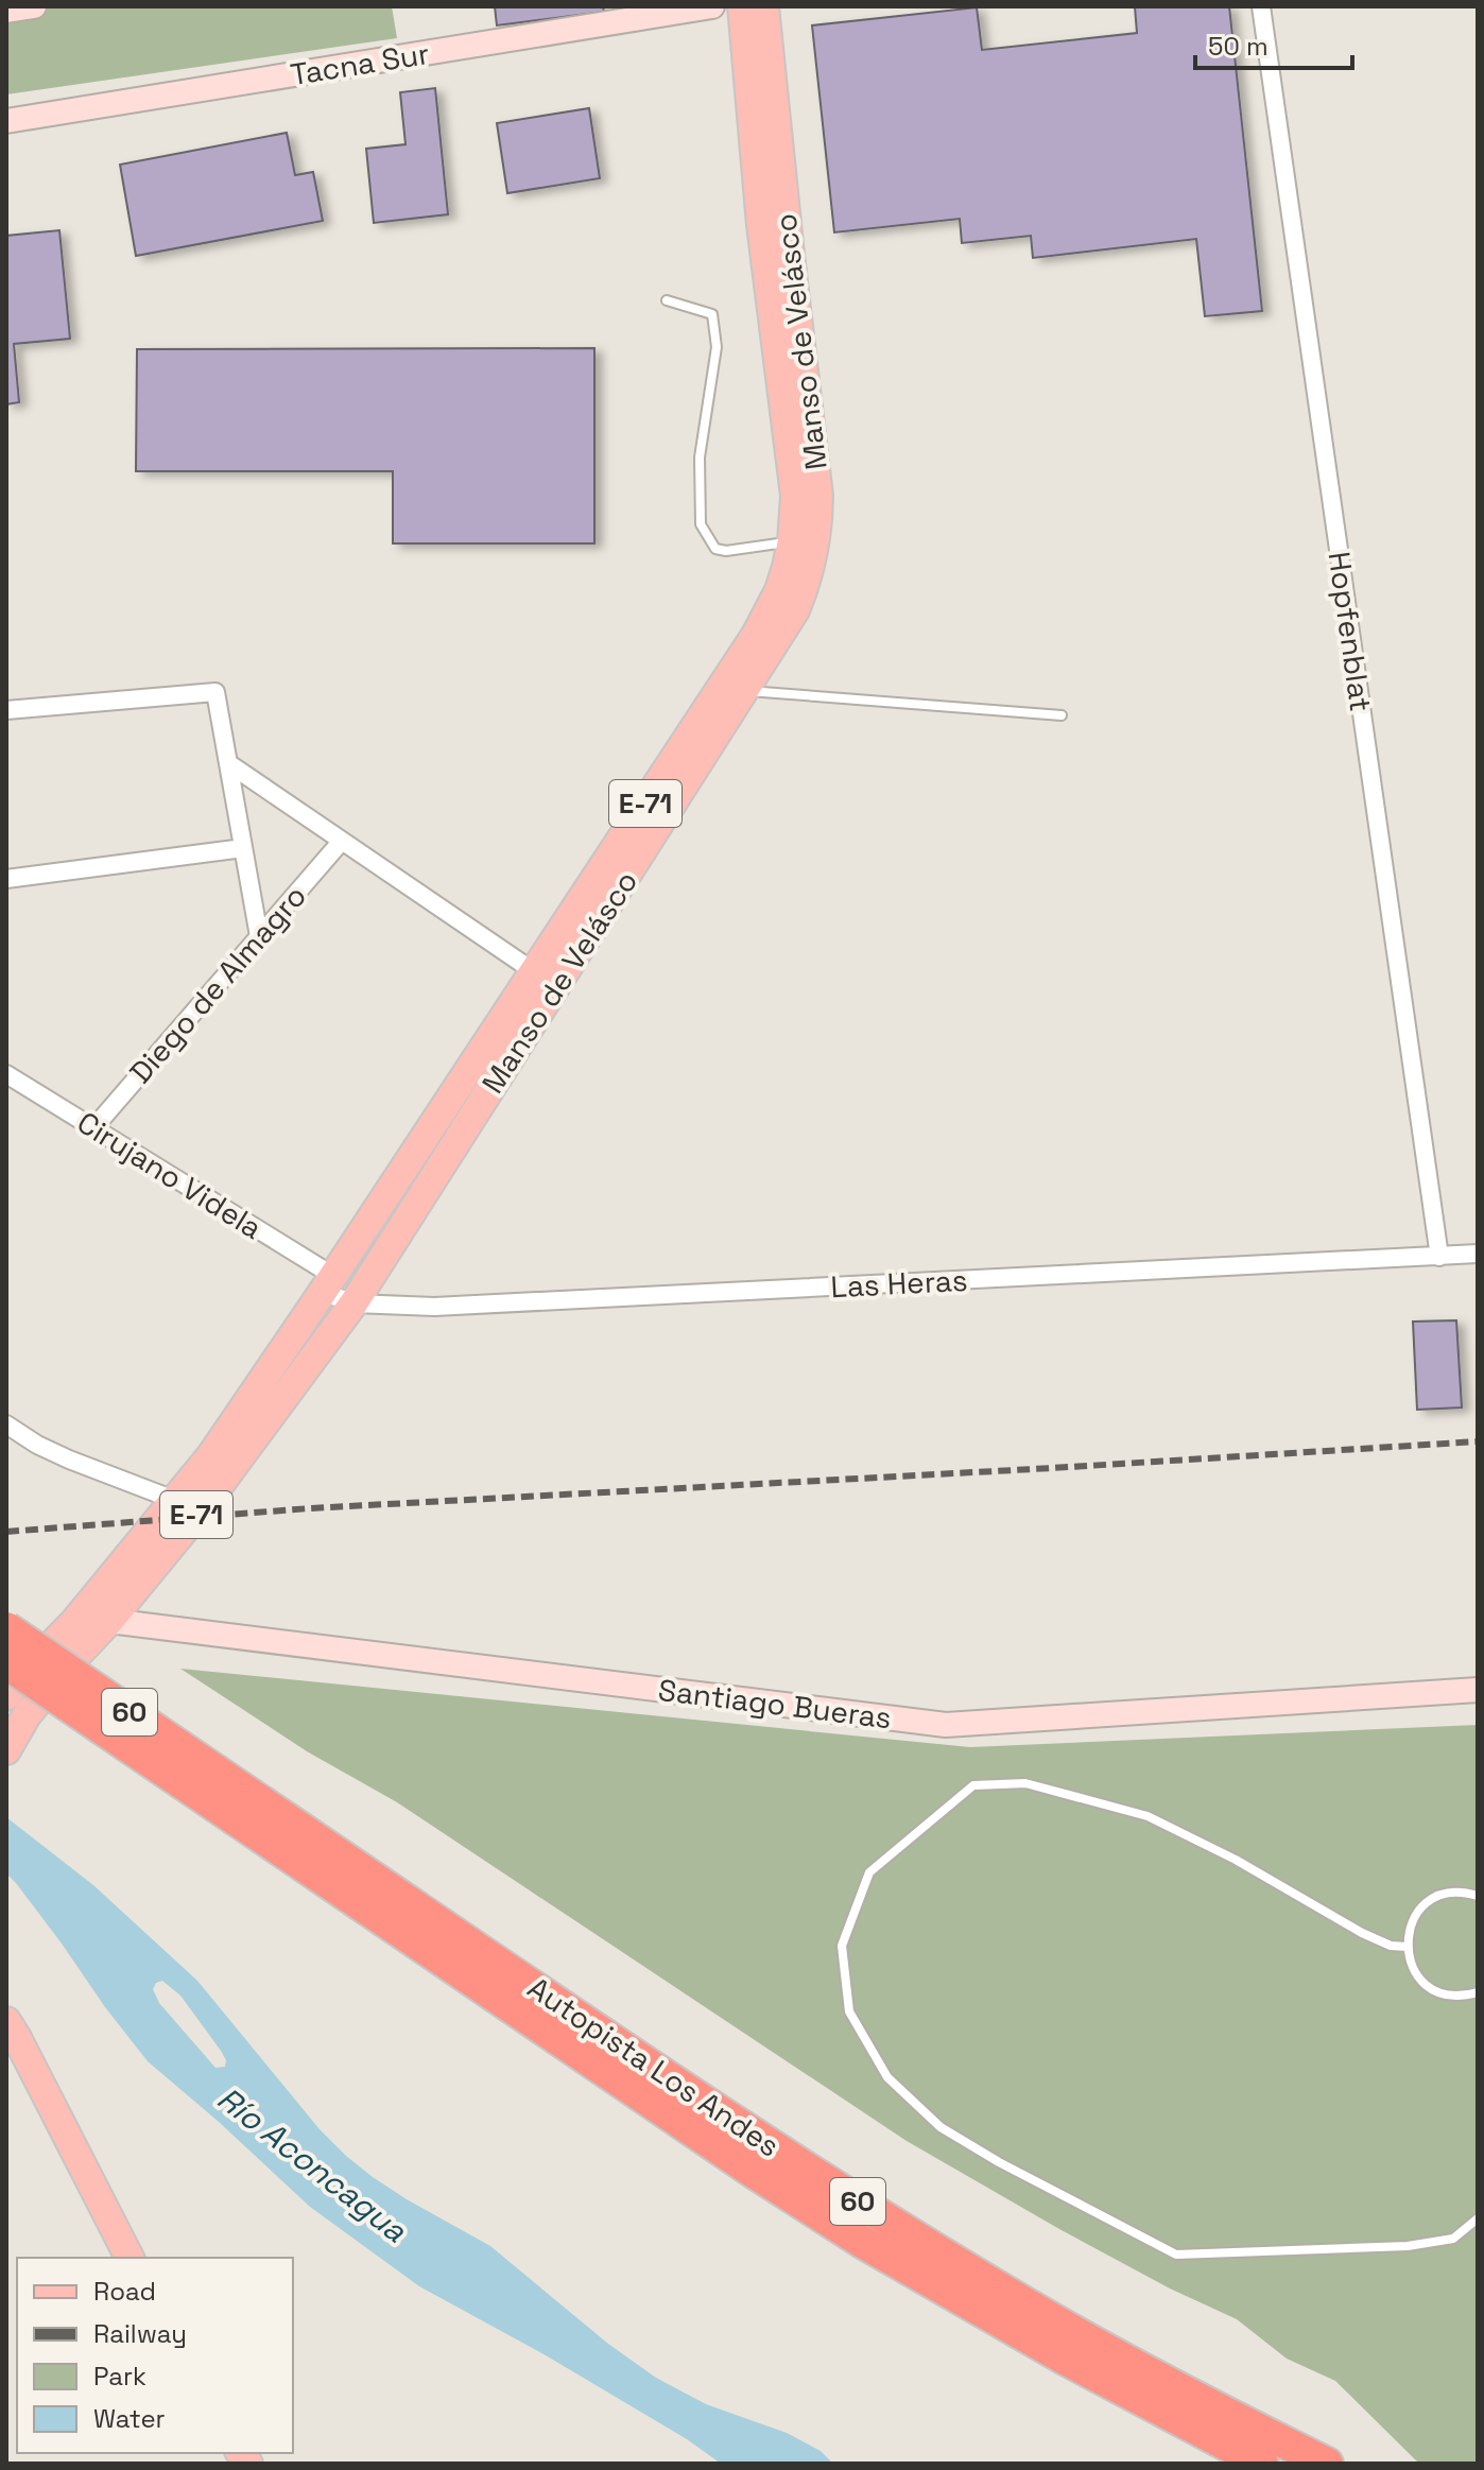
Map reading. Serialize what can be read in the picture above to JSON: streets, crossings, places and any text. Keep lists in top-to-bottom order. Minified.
{"streets":{"highway":["60","Autopista Los Andes"],"main road":["Manso de Velásco","E-71"],"street":["Tacna Sur","Hopfenblat","Diego de Almagro","Cirujano Videla","Las Heras","Santiago Bueras"]},"crossings":[["Manso de Velásco","Cirujano Videla"],["Manso de Velásco","Las Heras"],["Manso de Velásco","Santiago Bueras"],["Hopfenblat","Las Heras"],["Diego de Almagro","Cirujano Videla"],["Cirujano Videla","Las Heras"]],"water":["Río Aconcagua"],"legend":["Road","Railway","Park","Water"],"scale_bar":"50 m"}
